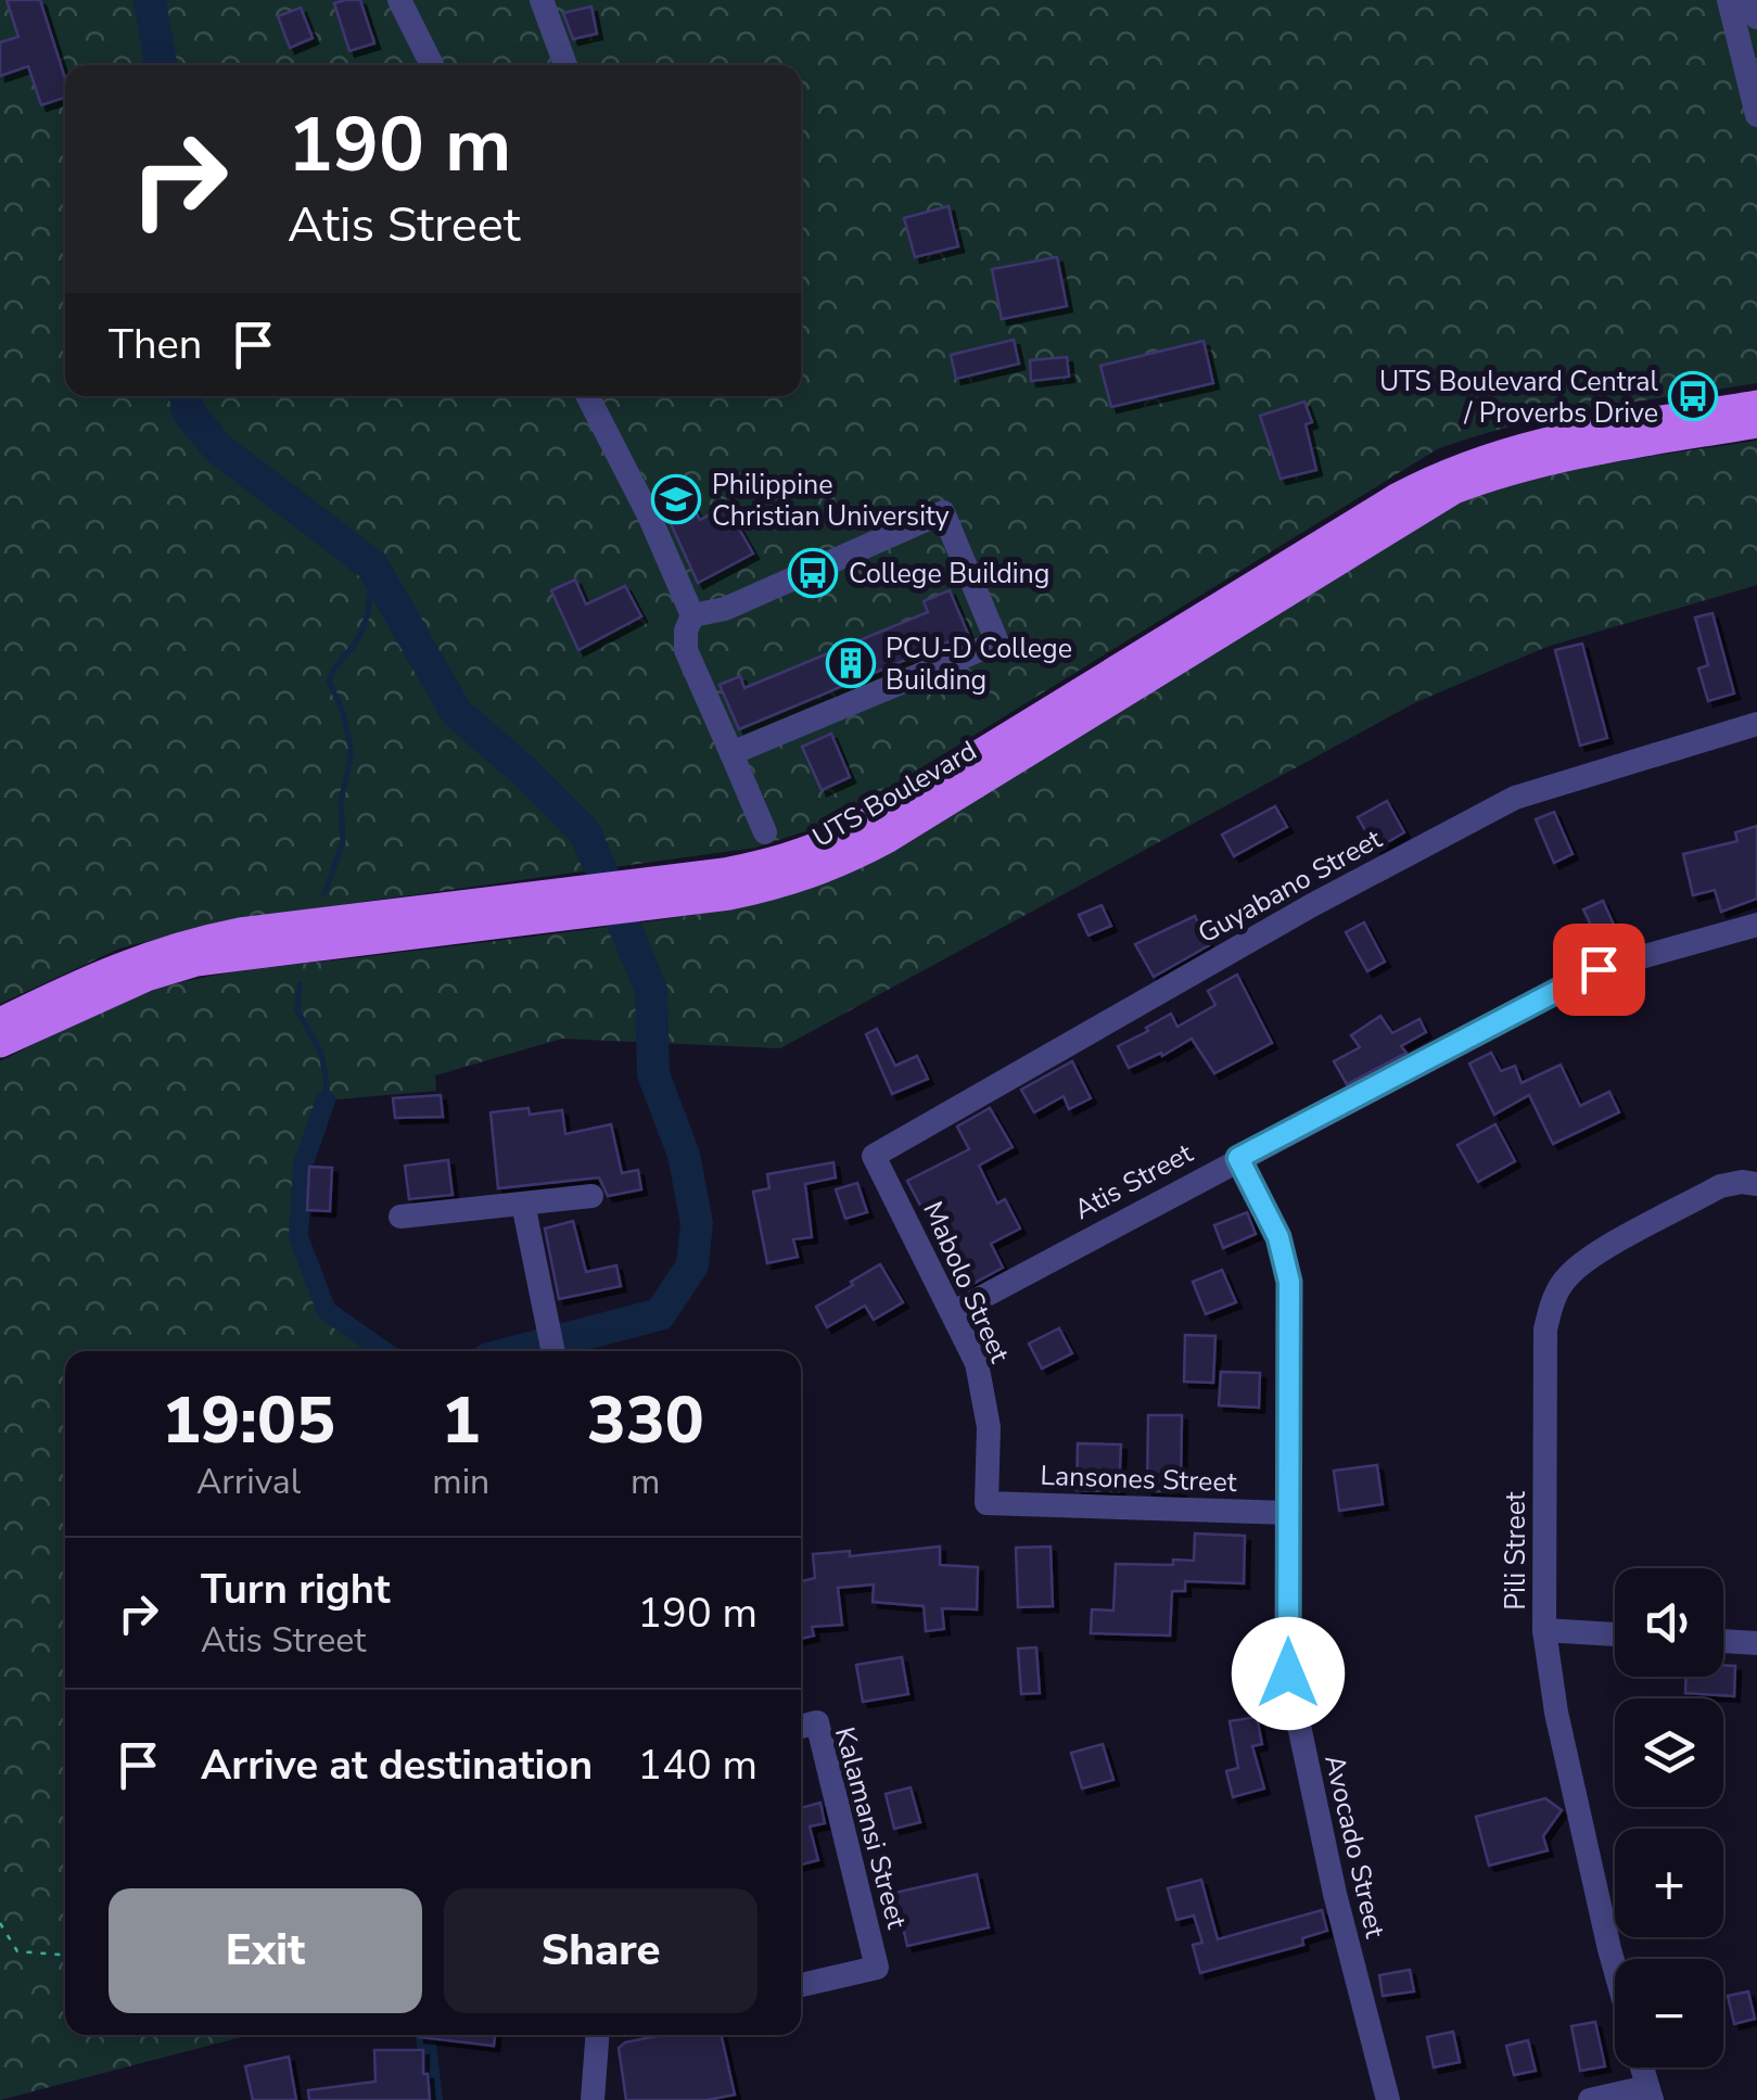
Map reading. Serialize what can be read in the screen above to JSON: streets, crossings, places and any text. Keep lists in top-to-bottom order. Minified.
{"streets":{"main road":["UTS Boulevard"],"street":["Guyabano Street","Atis Street","Mabolo Street","Lansones Street","Pili Street","Kalamansi Street","Avocado Street"]},"crossings":[["Guyabano Street","Mabolo Street"],["Atis Street","Mabolo Street"],["Atis Street","Avocado Street"],["Mabolo Street","Lansones Street"],["Lansones Street","Avocado Street"]],"places":{"bus stop":["UTS Boulevard Central / Proverbs Drive","College Building"],"school or university":["Philippine Christian University"],"building":["PCU-D College Building"]},"page":{"turn":["190 m","Atis Street"],"then":"Then","eta":["19:05","Arrival","1","min","330","m"],"list":[{"name":"Turn right","note":"Atis Street","value":"190 m"},{"name":"Arrive at destination","value":"140 m"}],"map_buttons":["+","−"],"buttons":["Exit","Share"]}}
